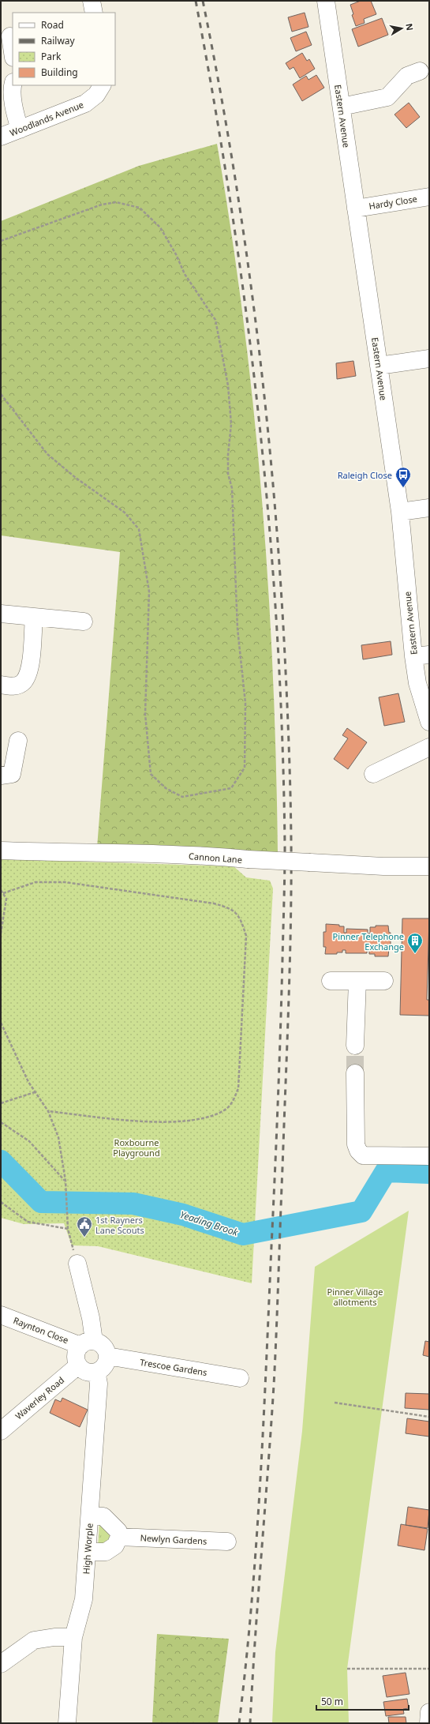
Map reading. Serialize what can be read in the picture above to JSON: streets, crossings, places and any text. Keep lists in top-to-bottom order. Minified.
{"streets":{"street":["Eastern Avenue","Woodlands Avenue","Hardy Close","Cannon Lane","Raynton Close","Trescoe Gardens","Waverley Road","Newlyn Gardens","High Worple"]},"crossings":[["Eastern Avenue","Hardy Close"],["Raynton Close","Trescoe Gardens"],["Raynton Close","Waverley Road"],["Raynton Close","High Worple"],["Trescoe Gardens","Waverley Road"],["Trescoe Gardens","High Worple"],["Waverley Road","High Worple"]],"water":["Yeading Brook"],"parks":["Roxbourne Playground","Pinner Village allotments"],"places":{"bus stop":["Raleigh Close"],"building":["Pinner Telephone Exchange"],"public building":["1st Rayners Lane Scouts"]},"legend":["Road","Railway","Park","Building"],"scale_bar":"50 m","north":"right"}
